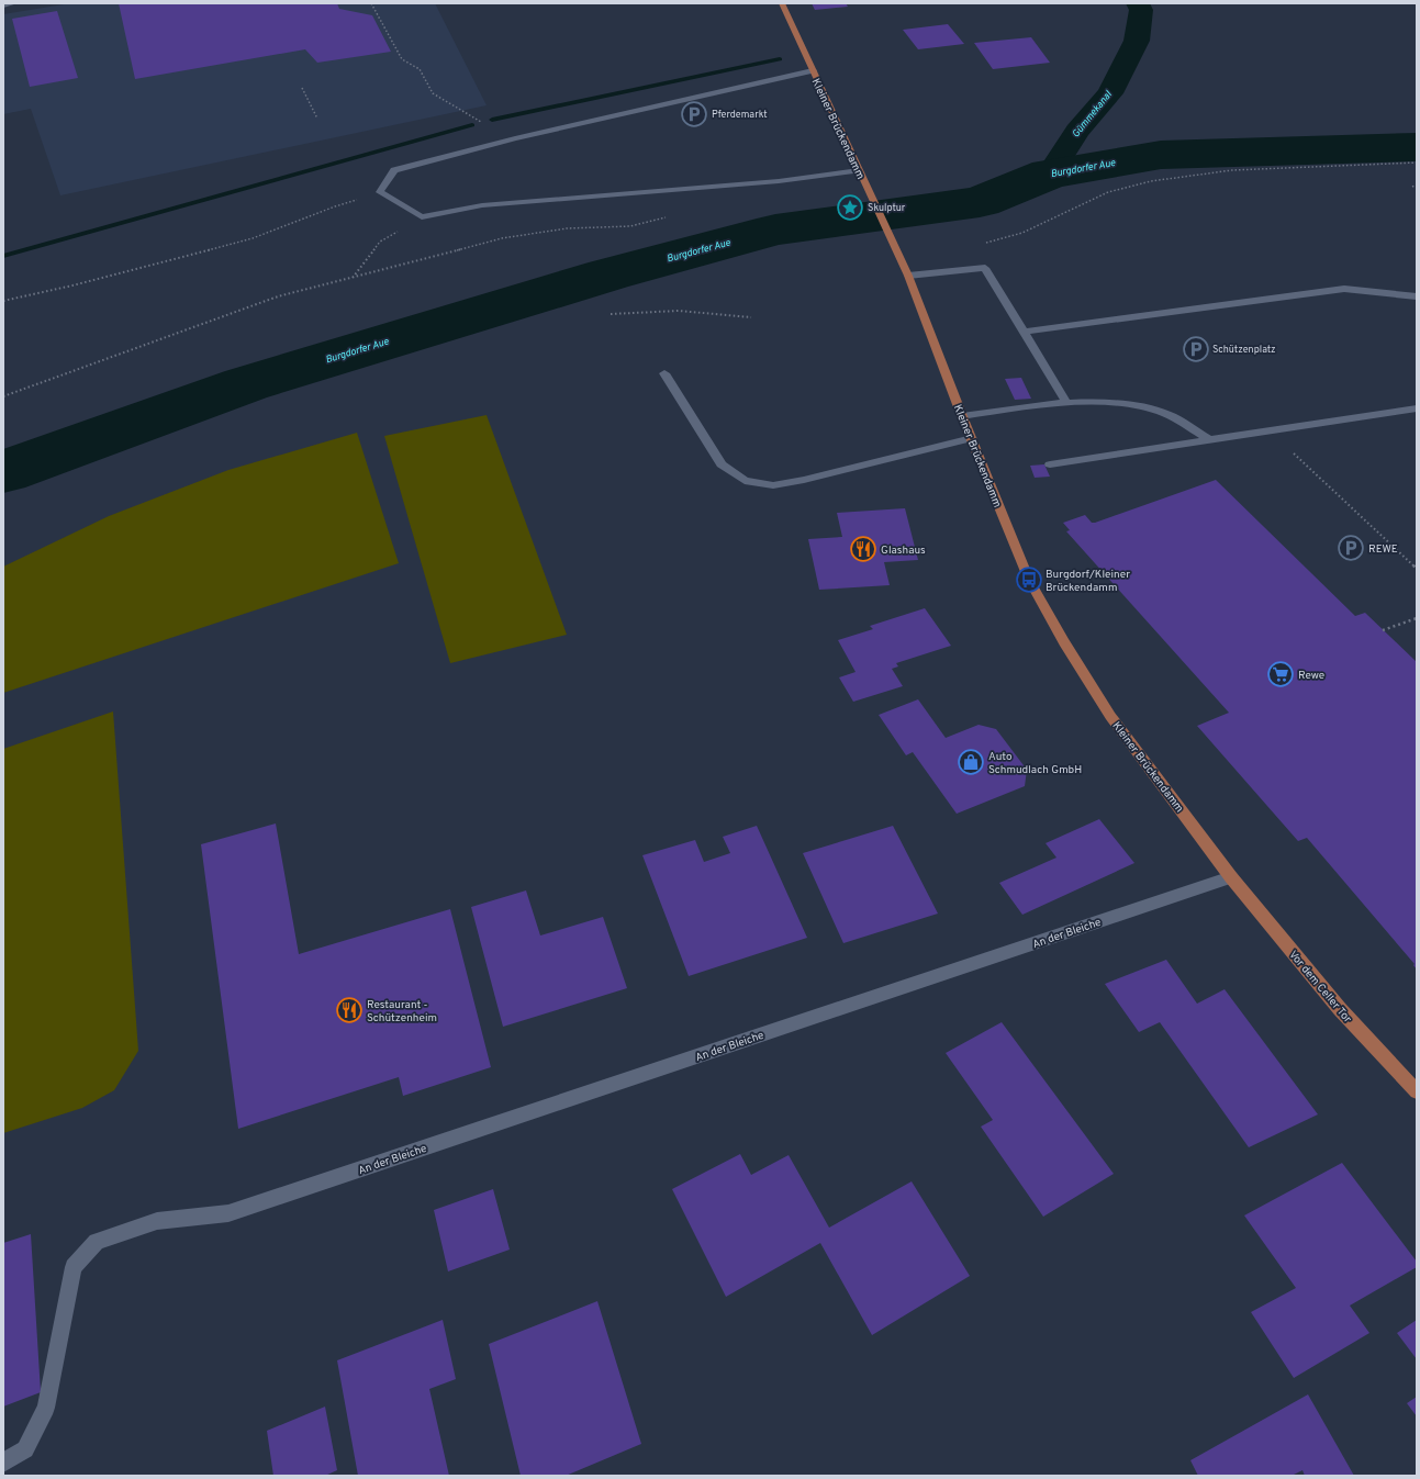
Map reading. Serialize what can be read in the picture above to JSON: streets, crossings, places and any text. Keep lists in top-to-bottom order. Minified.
{"streets":{"main road":["Kleiner Brückendamm","Vor dem Celler Tor"],"street":["An der Bleiche"]},"crossings":[["Kleiner Brückendamm","An der Bleiche"],["Kleiner Brückendamm","Vor dem Celler Tor"],["An der Bleiche","Vor dem Celler Tor"]],"water":["Gümmekanal","Burgdorfer Aue"],"places":{"parking":["Pferdemarkt","Schützenplatz","REWE"],"place":["Skulptur"],"restaurant":["Glashaus","Restaurant - Schützenheim"],"bus stop":["Burgdorf/Kleiner Brückendamm"],"supermarket":["Rewe"],"shop":["Auto Schmudlach GmbH"]}}
